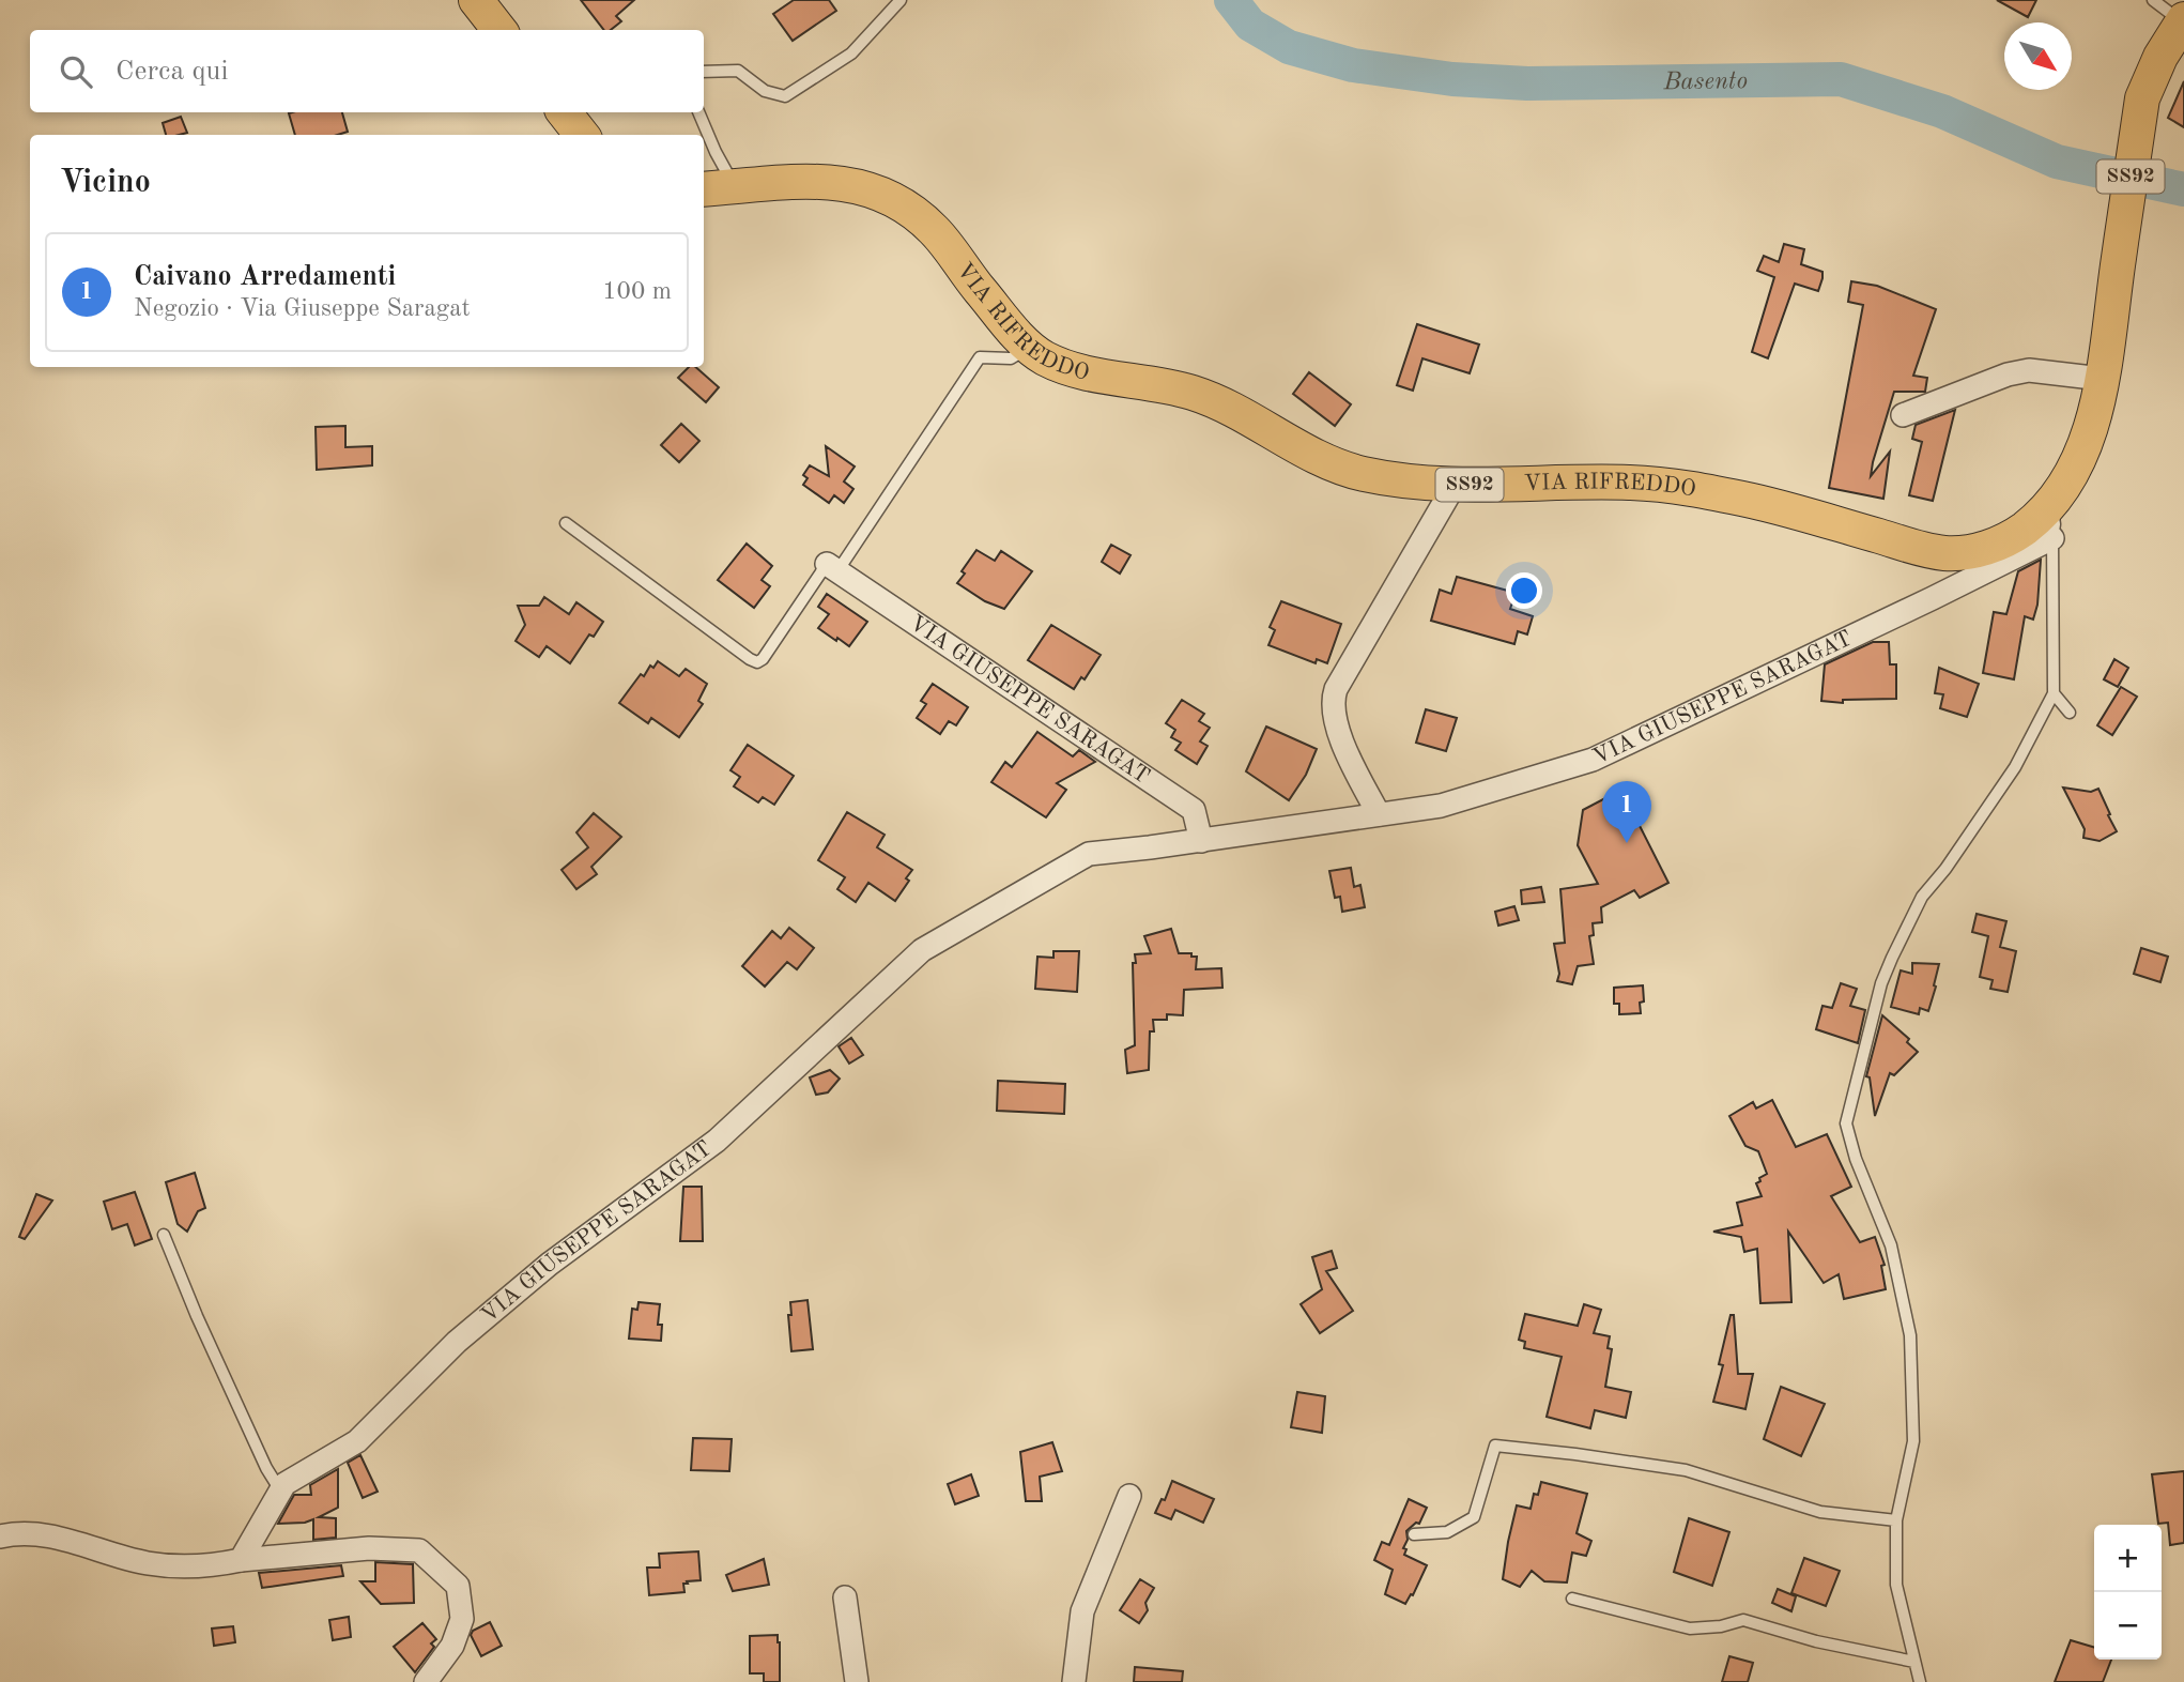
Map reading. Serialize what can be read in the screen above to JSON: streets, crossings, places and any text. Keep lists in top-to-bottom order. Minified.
{"streets":{"main road":["SS92","VIA RIFREDDO"],"street":["VIA GIUSEPPE SARAGAT"]},"water":["Basento"],"north":"bottom right","page":{"search":"Cerca qui","heading":"Vicino","list":[{"mark":"1","name":"Caivano Arredamenti","note":"Negozio · Via Giuseppe Saragat","value":"100 m"}],"pins":"1","map_buttons":["+","−"]}}
